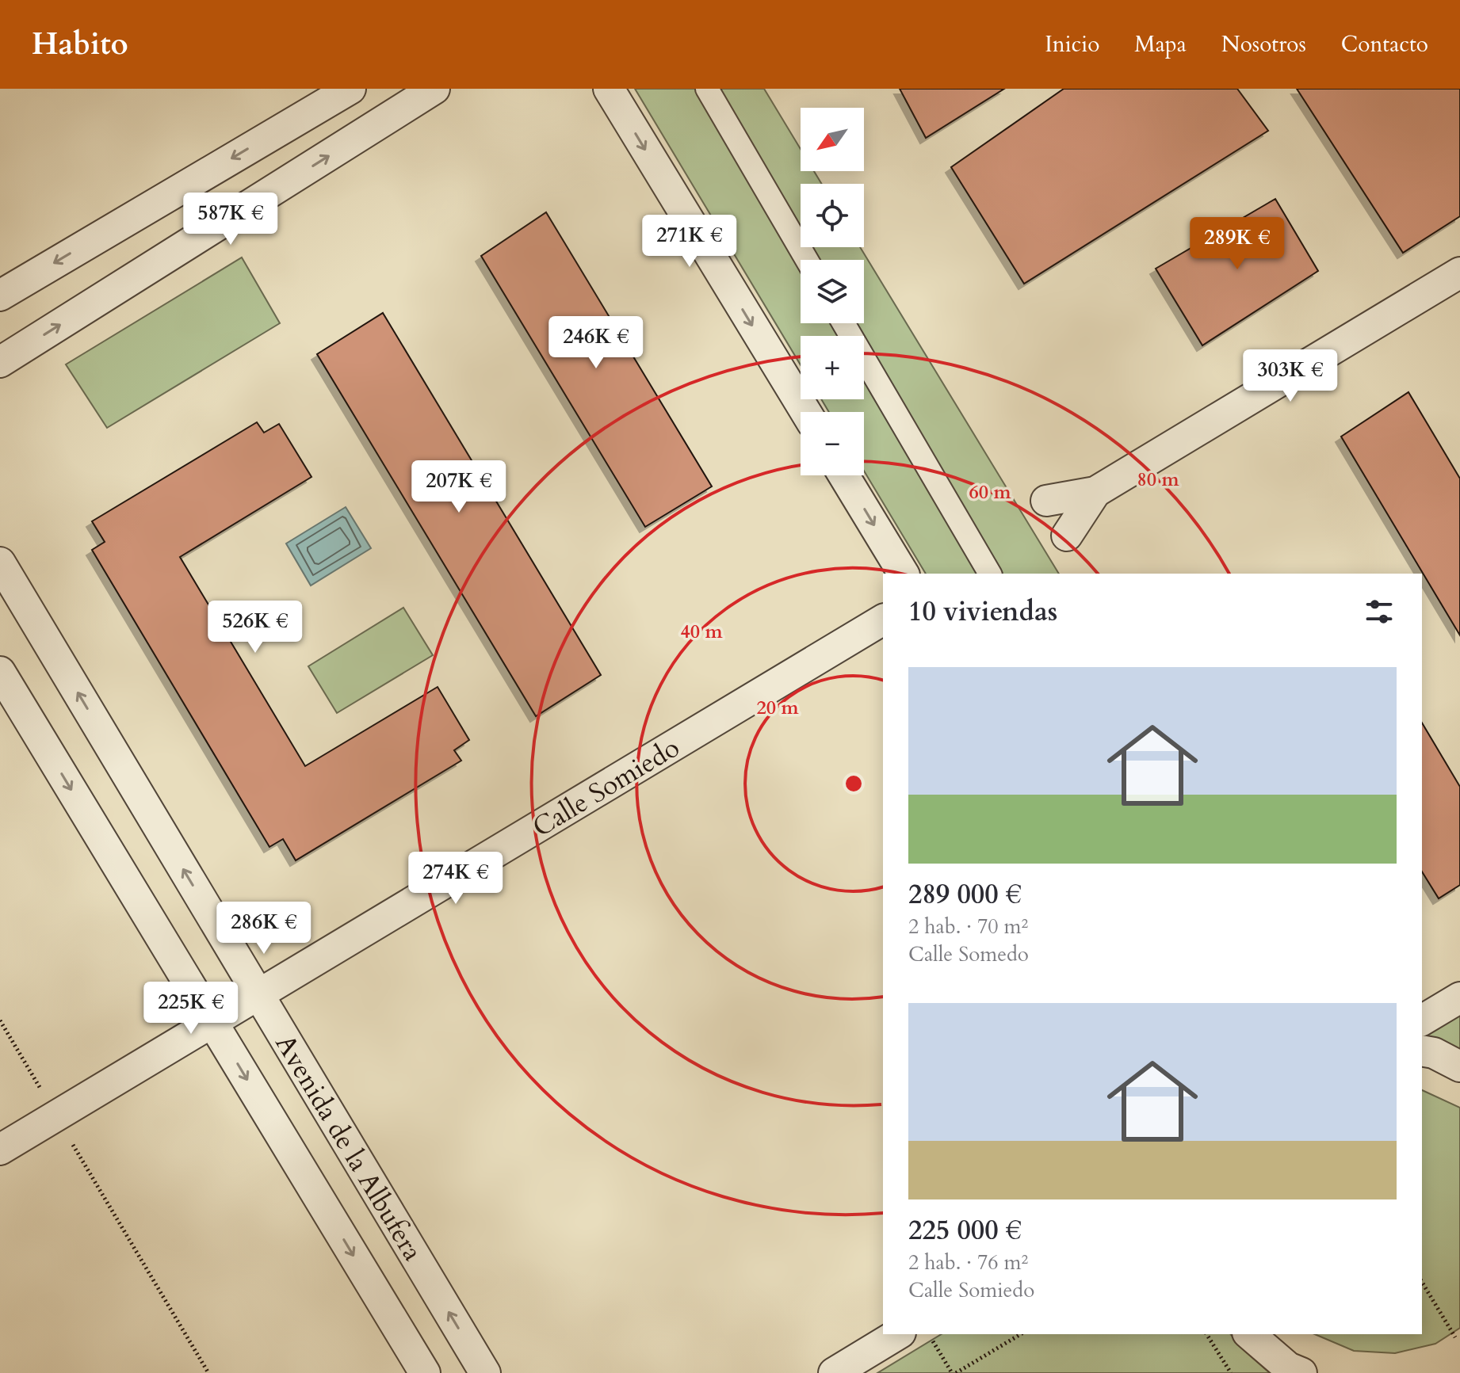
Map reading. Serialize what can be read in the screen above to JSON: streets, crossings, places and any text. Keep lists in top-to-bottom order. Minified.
{"streets":{"street":["Calle Somiedo","Avenida de la Albufera"]},"crossings":[["Calle Somiedo","Avenida de la Albufera"]],"north":"bottom left","page":{"header":"Habito","nav":["Inicio","Mapa","Nosotros","Contacto"],"map_buttons":["+","−"],"price":["587K €","271K €","289K €","246K €","303K €","207K €","526K €","274K €","286K €","225K €"],"heading":"10 viviendas","list":[{"name":"289 000 €","note":"2 hab. · 70 m² · Calle Somedo"},{"name":"225 000 €","note":"2 hab. · 76 m² · Calle Somiedo"}]},"rings":["80 m","60 m","40 m","20 m"]}
